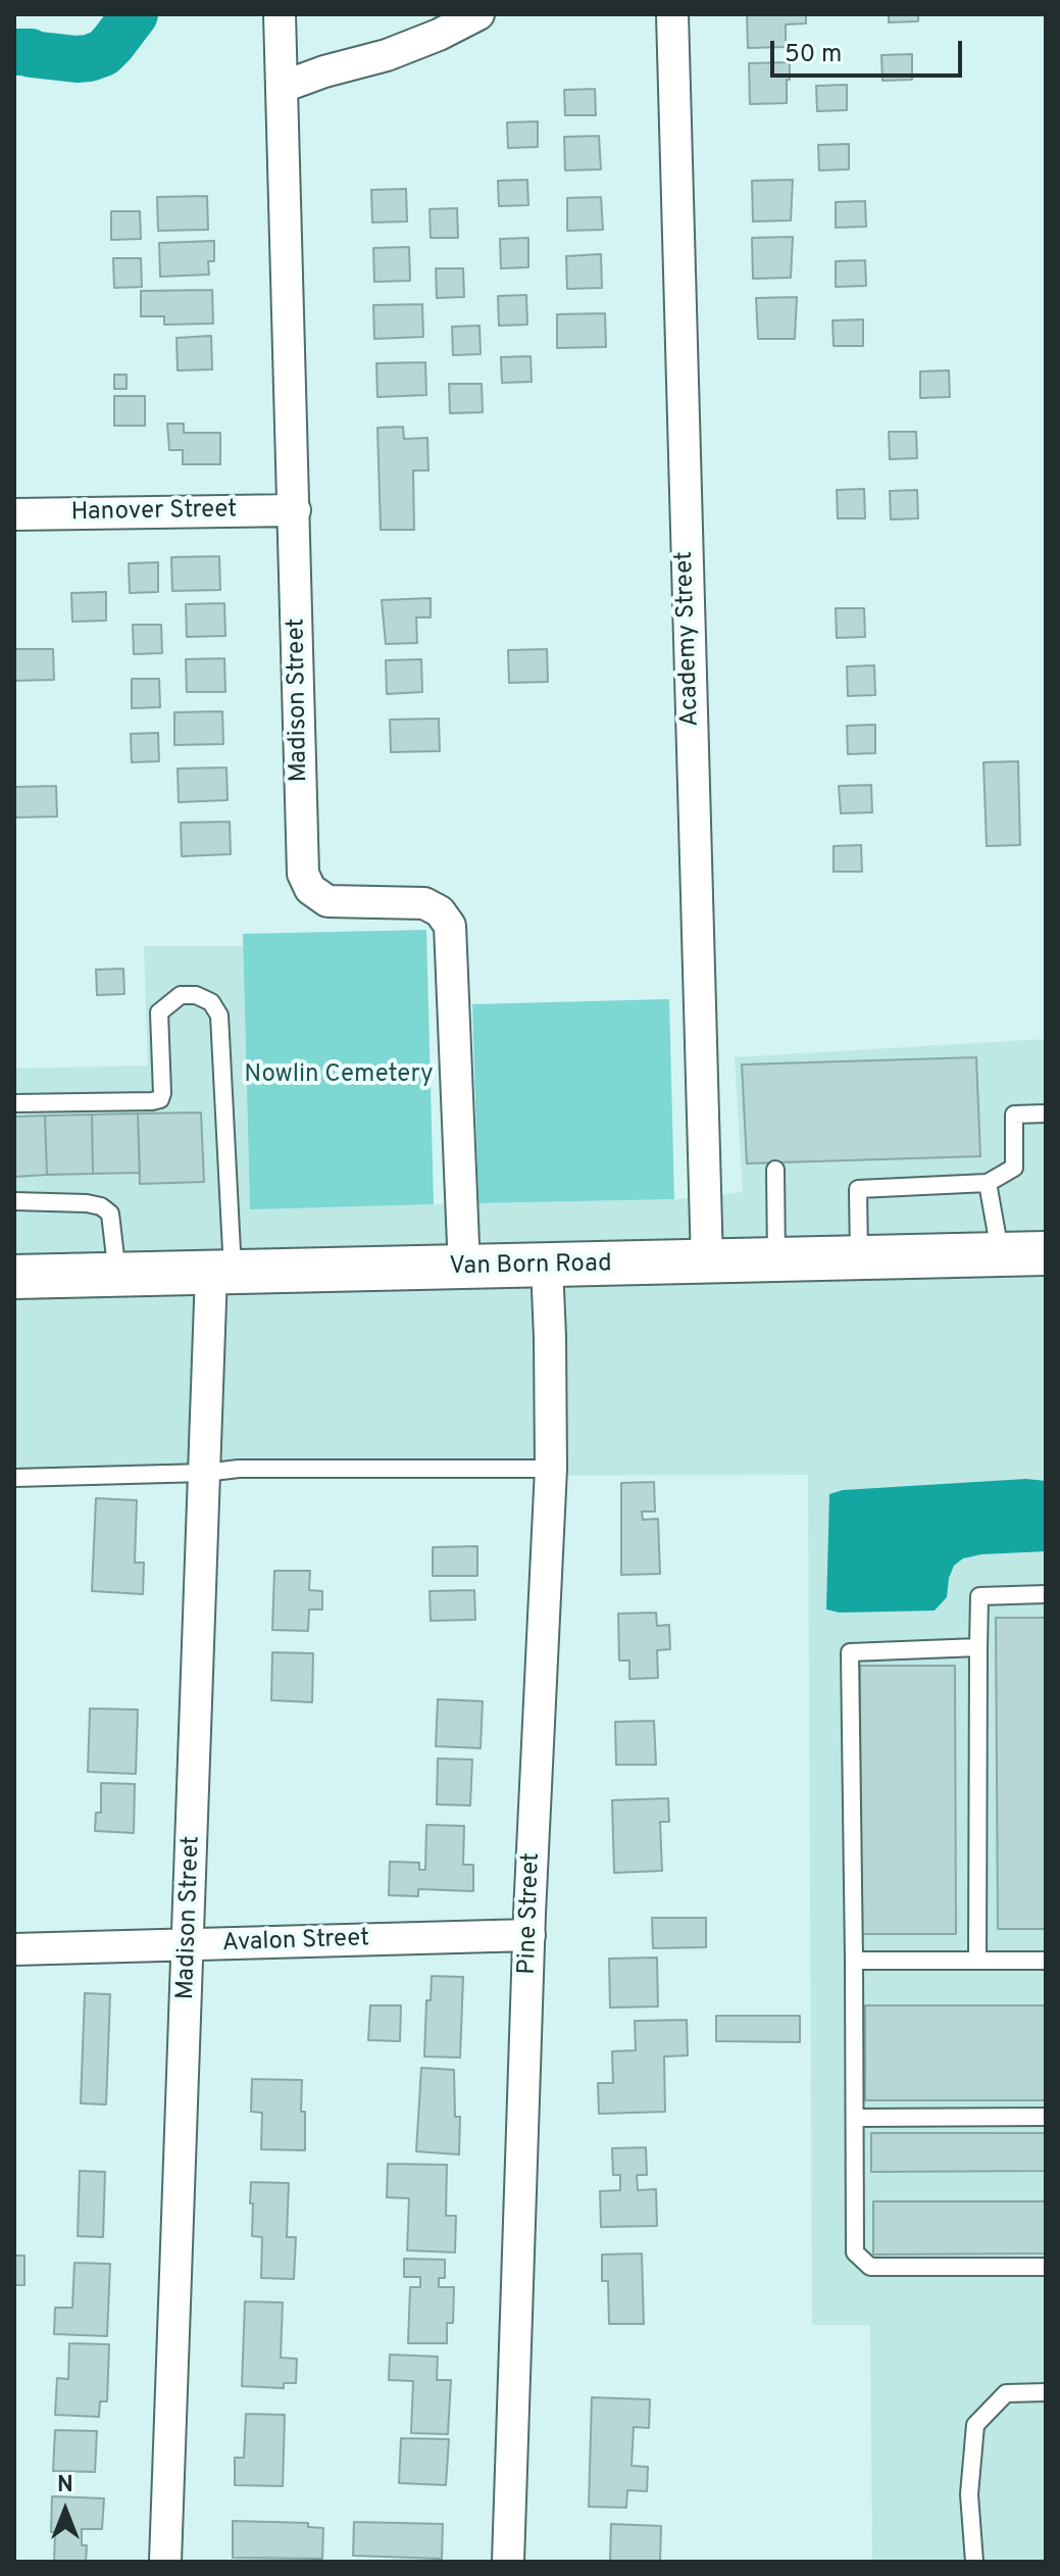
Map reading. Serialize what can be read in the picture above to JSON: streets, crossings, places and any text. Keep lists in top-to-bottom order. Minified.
{"streets":{"main road":["Van Born Road"],"street":["Hanover Street","Academy Street","Madison Street","Pine Street","Avalon Street"]},"crossings":[["Hanover Street","Madison Street"],["Academy Street","Van Born Road"],["Madison Street","Van Born Road"],["Madison Street","Avalon Street"],["Van Born Road","Pine Street"],["Pine Street","Avalon Street"]],"parks":["Nowlin Cemetery"],"scale_bar":"50 m","north":"top"}
